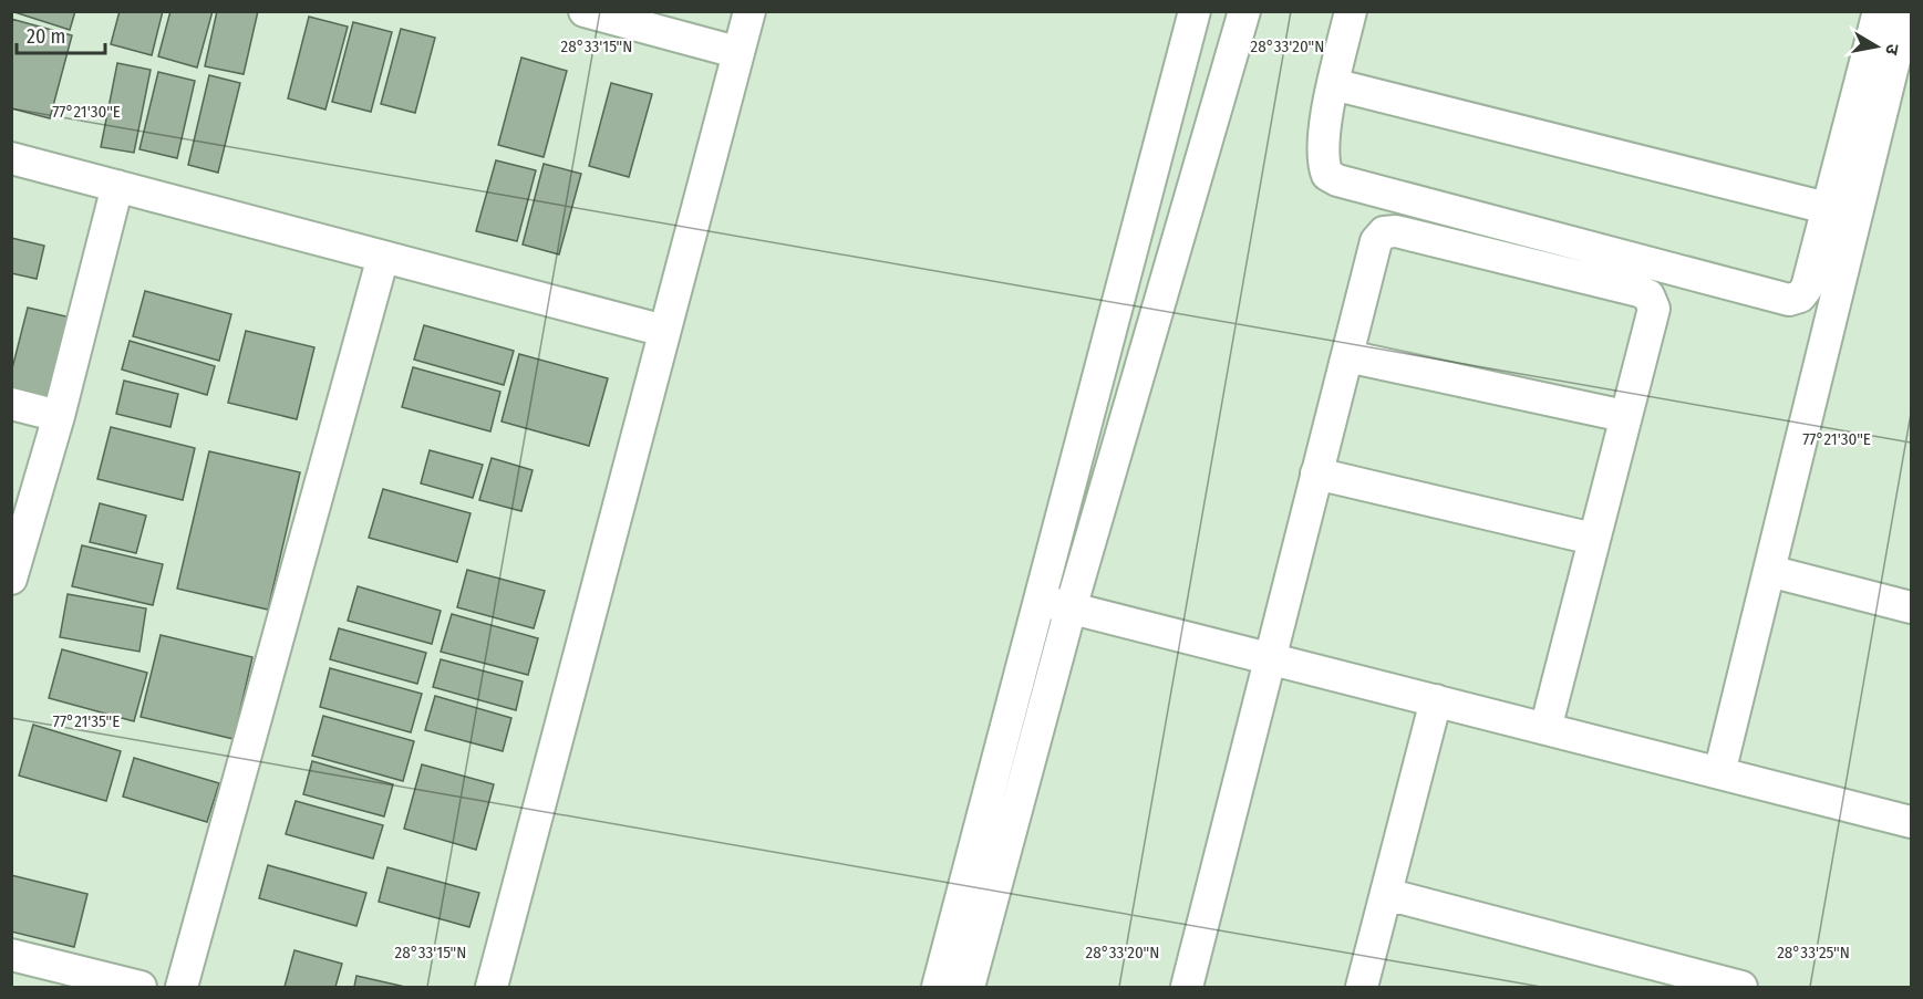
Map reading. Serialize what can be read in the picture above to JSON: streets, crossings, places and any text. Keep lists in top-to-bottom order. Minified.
{"scale_bar":"20 m","north":"right","coordinates":["28°33'15\"N","28°33'20\"N","77°21'30\"E","77°21'35\"E","28°33'25\"N"]}
